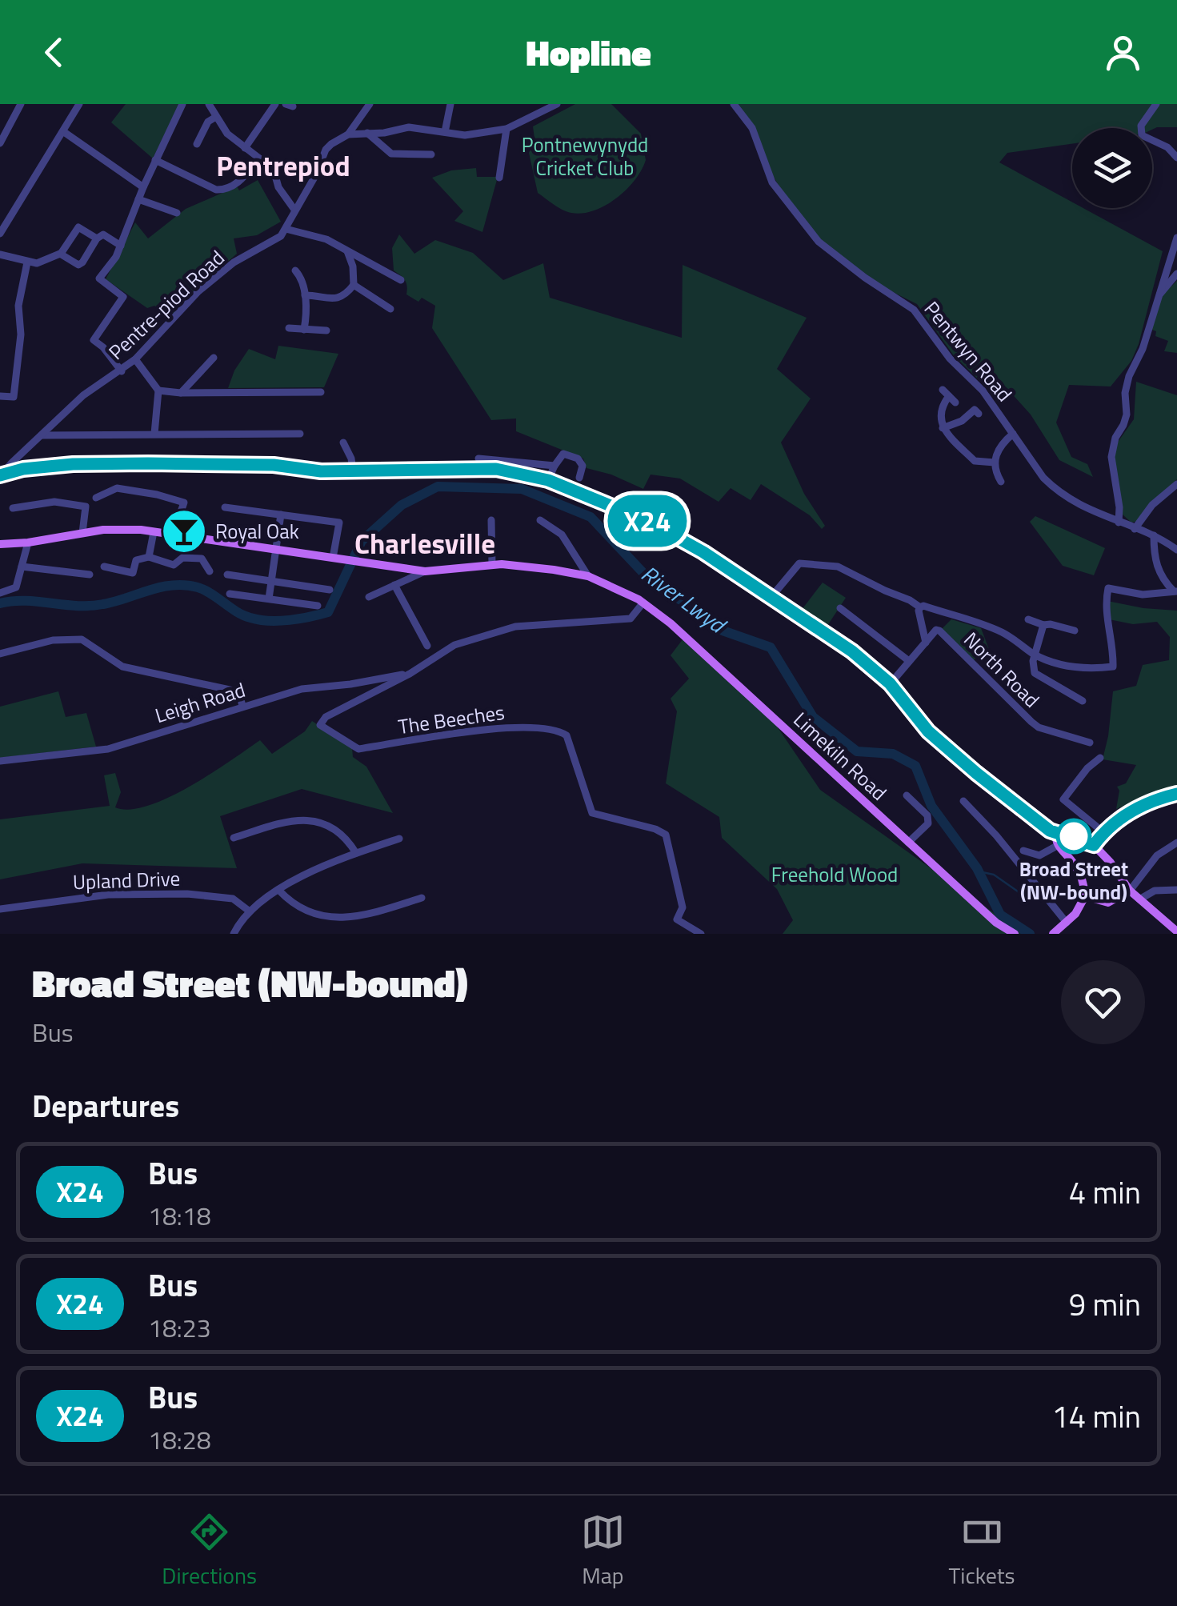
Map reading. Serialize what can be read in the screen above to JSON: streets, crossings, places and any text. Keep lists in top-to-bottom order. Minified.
{"streets":{"main road":["Limekiln Road"],"street":["Pentre-piod Road","Pentwyn Road","North Road","Leigh Road","The Beeches","Upland Drive"]},"crossings":[["Leigh Road","The Beeches"]],"districts":["Pentrepiod","Charlesville"],"water":["River Lwyd"],"parks":["Pontnewynydd Cricket Club","Freehold Wood"],"places":{"bar":["Royal Oak"],"other":["Broad Street (NW-bound)"]},"lines":["bus line X24"],"page":{"header":"Hopline","on_map":"X24","heading":[["Broad Street (NW-bound)","Bus"],"Departures"],"list":[{"mark":"X24","name":"Bus","note":"18:18","value":"4 min"},{"mark":"X24","name":"Bus","note":"18:23","value":"9 min"},{"mark":"X24","name":"Bus","note":"18:28","value":"14 min"}],"tabs":["Directions","Map","Tickets"]}}
